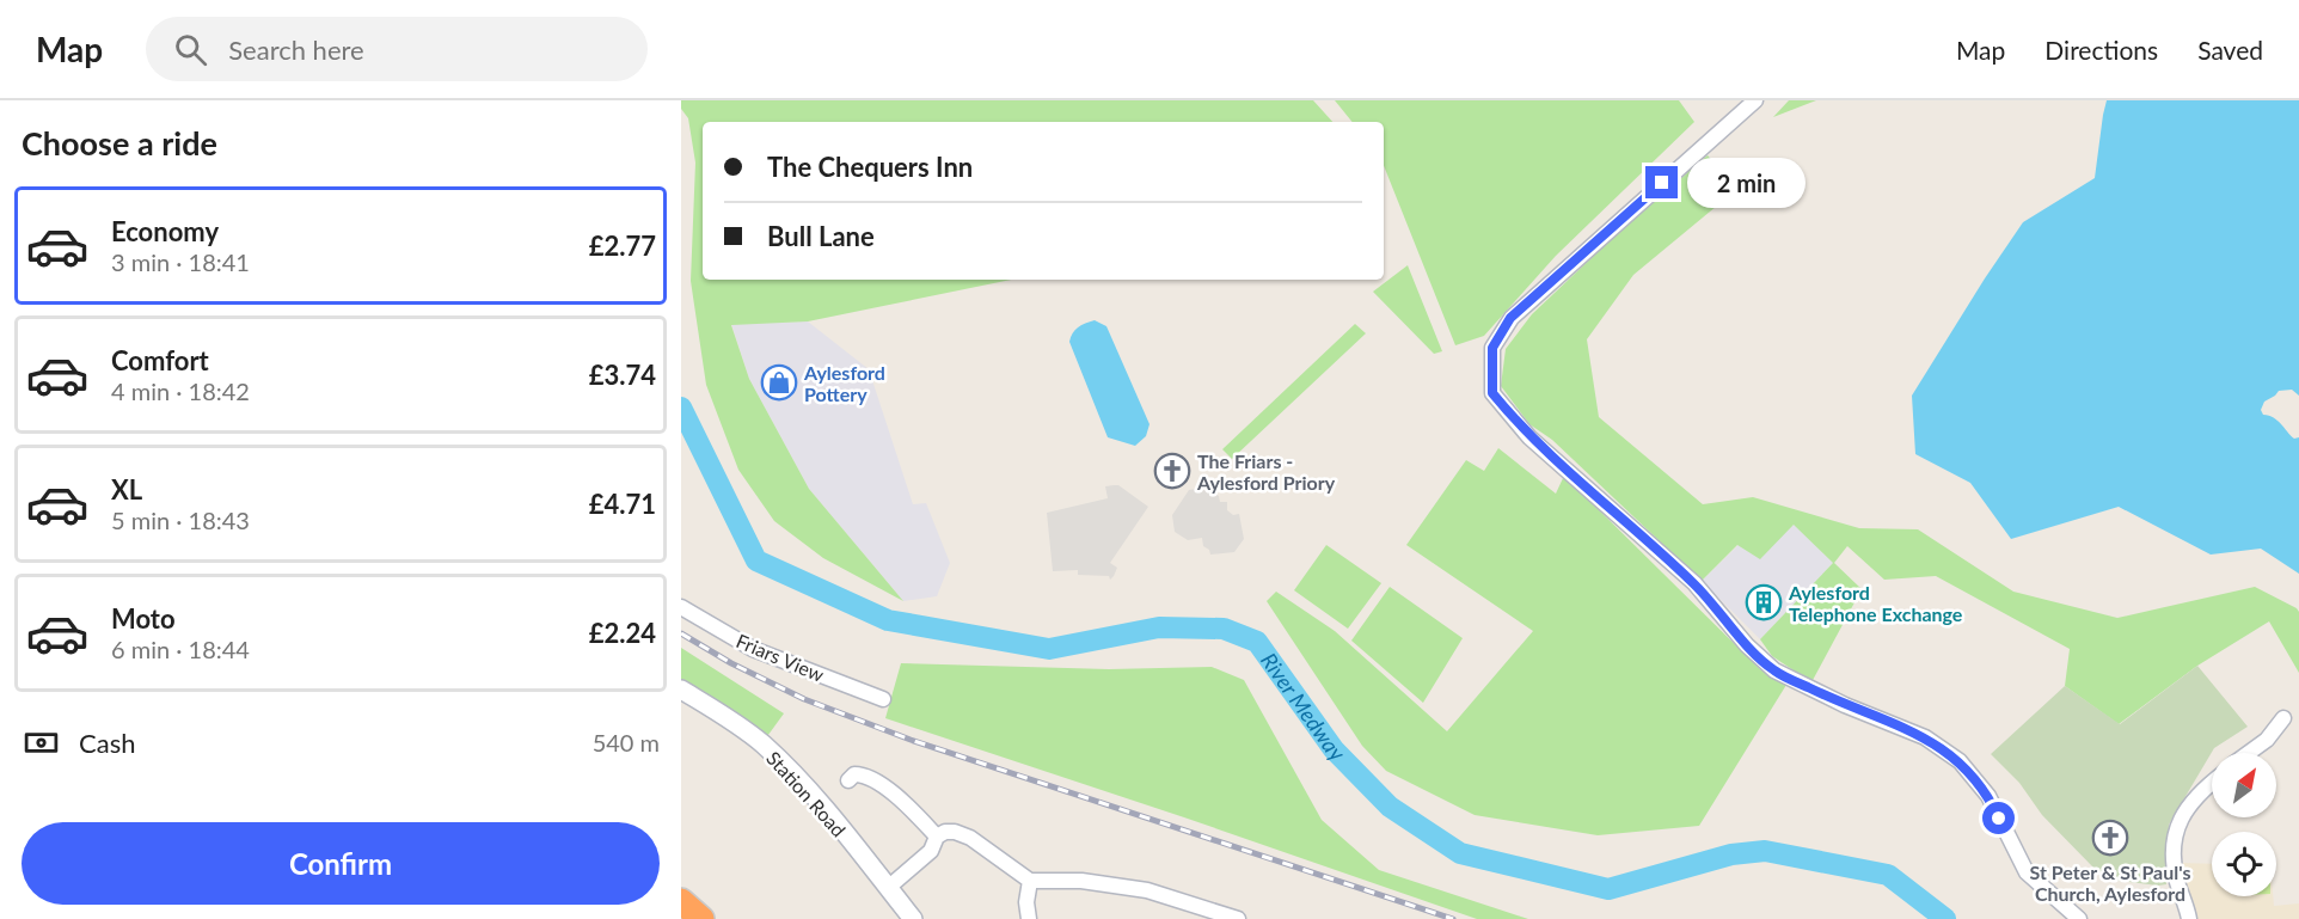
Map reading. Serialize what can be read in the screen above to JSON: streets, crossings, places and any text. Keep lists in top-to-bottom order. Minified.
{"streets":{"street":["Friars View","Station Road"]},"water":["River Medway"],"places":{"shop":["Aylesford Pottery"],"church":["The Friars - Aylesford Priory","St Peter & St Paul's Church, Aylesford"],"building":["Aylesford Telephone Exchange"]},"north":"top right","page":{"header":"Map","search":"Search here","nav":["Map","Directions","Saved"],"heading":"Choose a ride","banner":["The Chequers Inn","Bull Lane"],"bubble":"2 min","list":[{"name":"Economy","note":"3 min · 18:41","value":"£2.77"},{"name":"Comfort","note":"4 min · 18:42","value":"£3.74"},{"name":"XL","note":"5 min · 18:43","value":"£4.71"},{"name":"Moto","note":"6 min · 18:44","value":"£2.24"}],"pay":["Cash","540 m"],"buttons":"Confirm"}}
